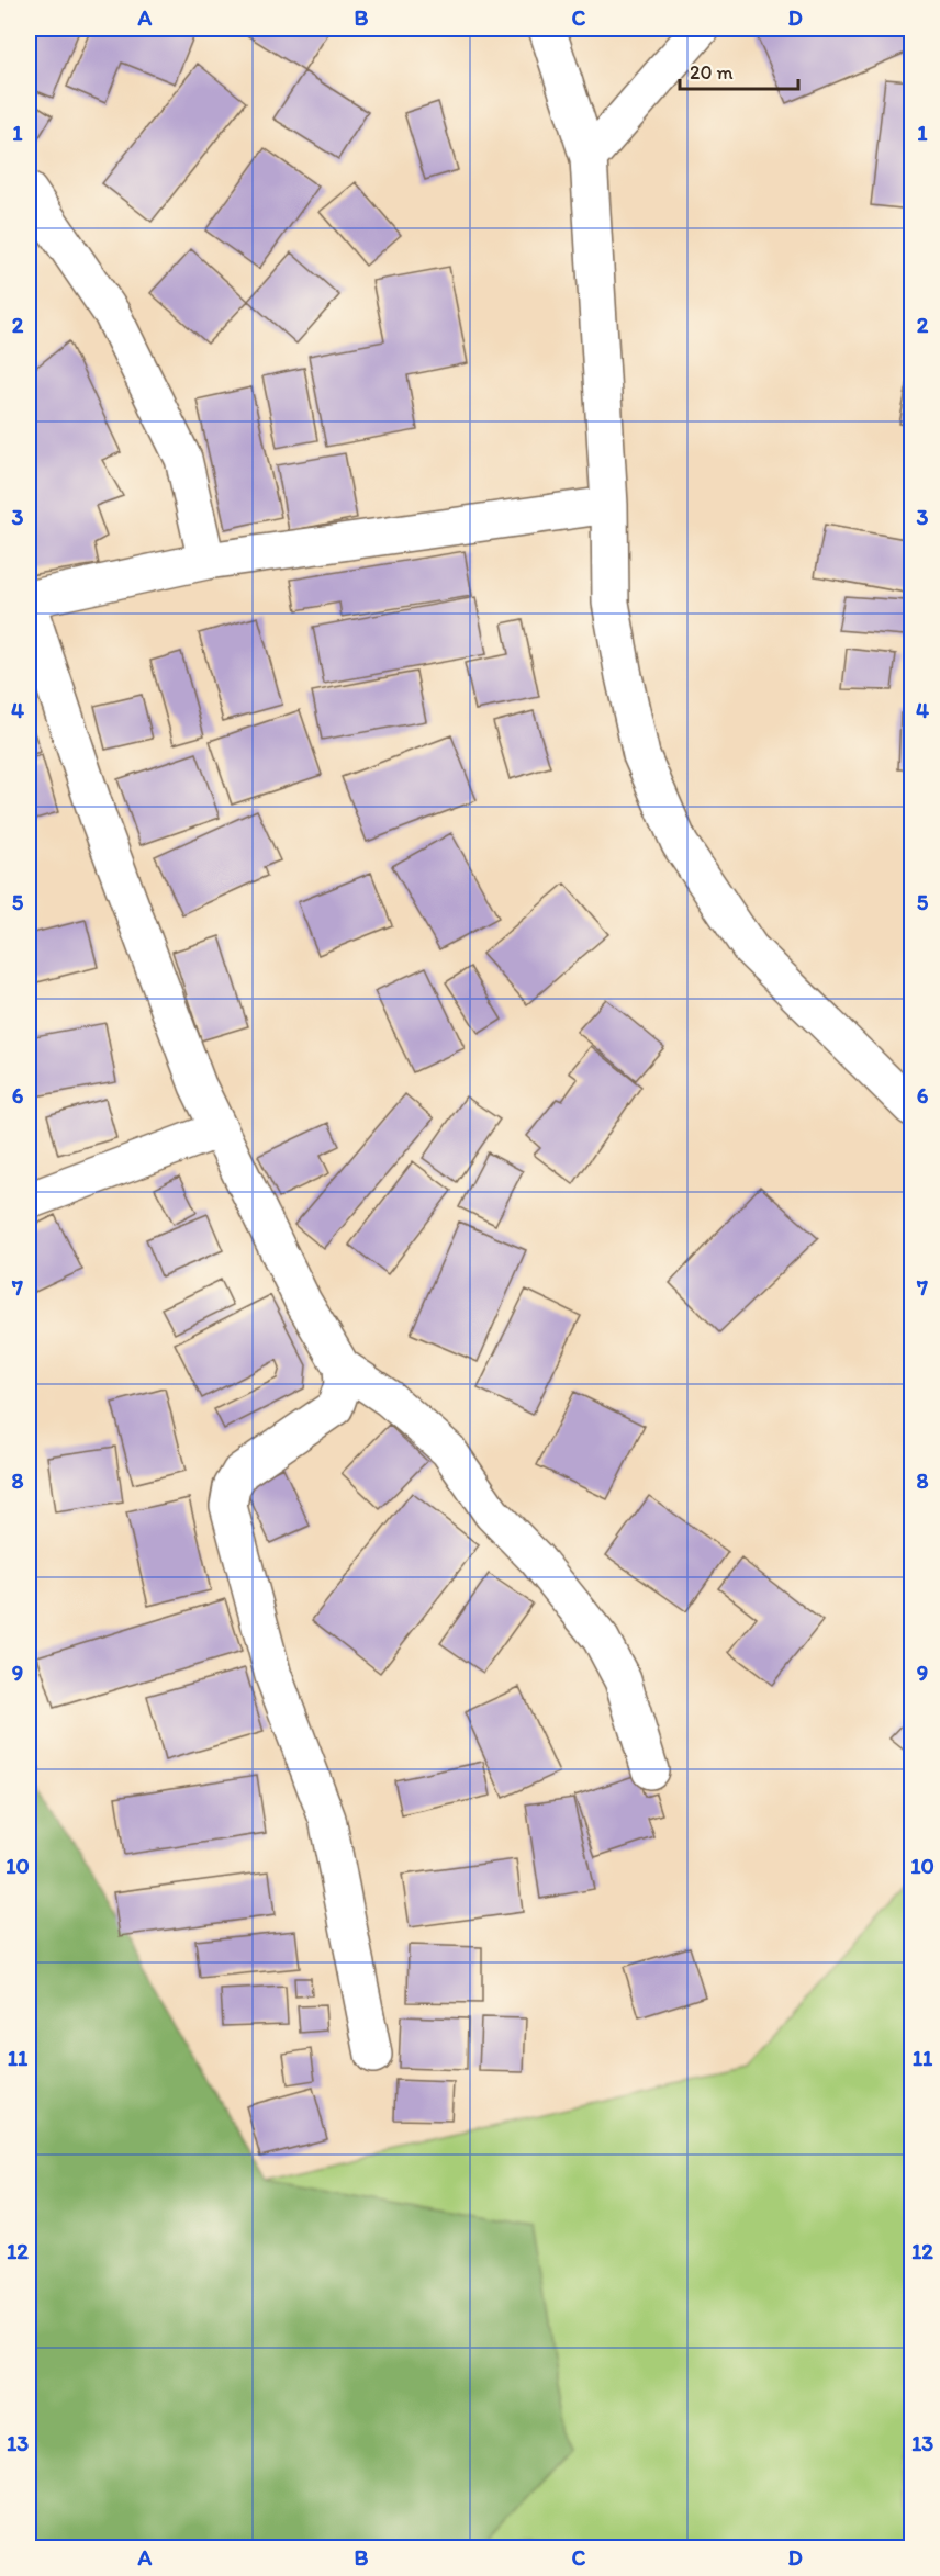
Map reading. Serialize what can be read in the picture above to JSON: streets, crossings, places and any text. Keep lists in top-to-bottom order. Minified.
{"scale_bar":"20 m","grid":{"columns":["A","B","C","D"],"rows":["1","2","3","4","5","6","7","8","9","10","11","12","13"]}}
